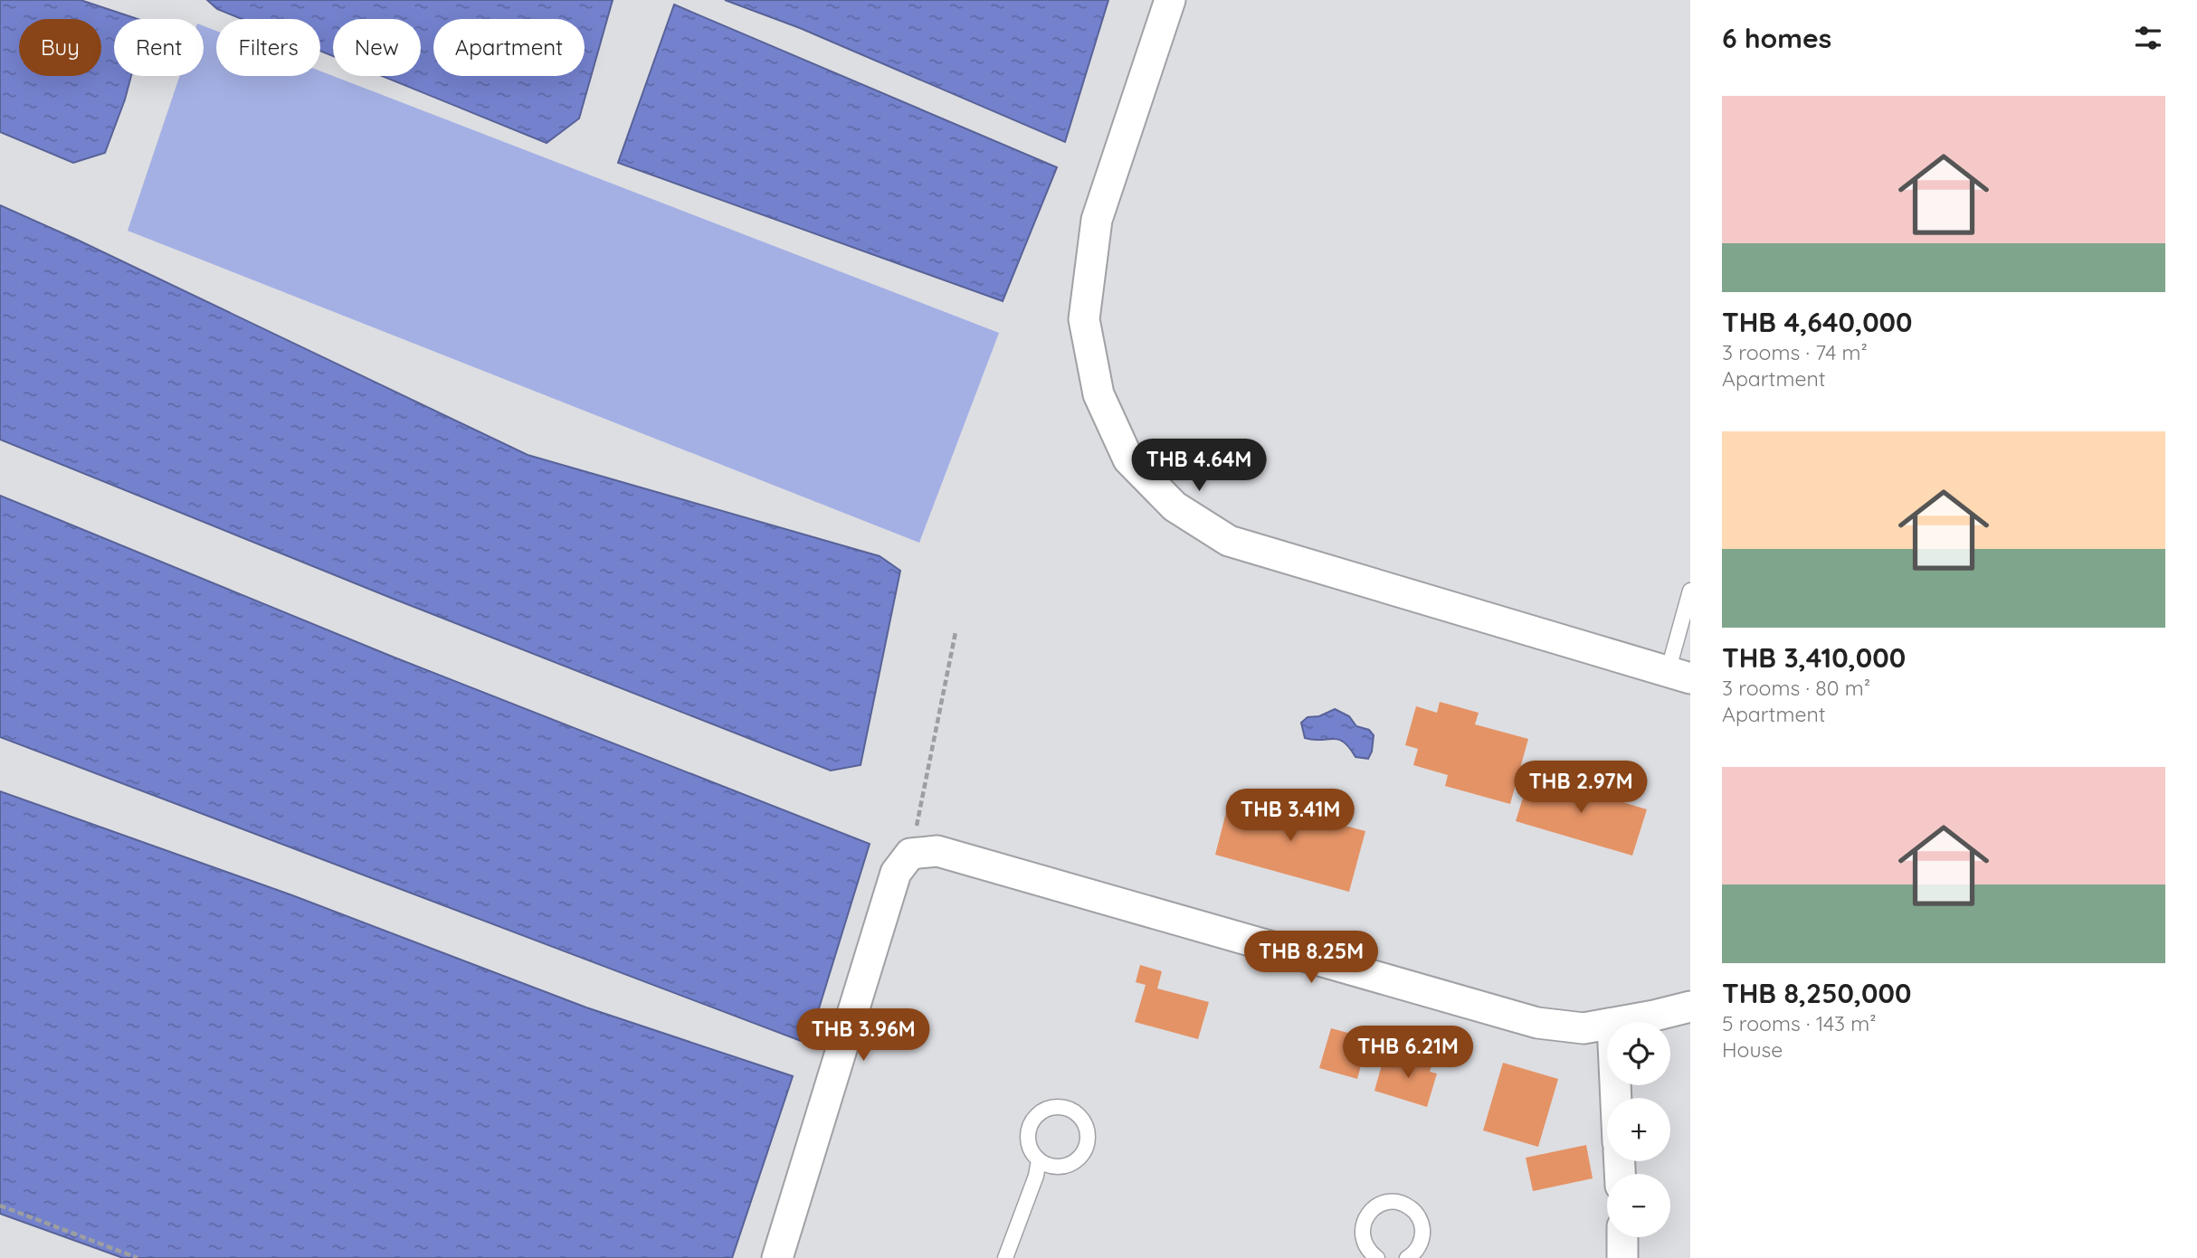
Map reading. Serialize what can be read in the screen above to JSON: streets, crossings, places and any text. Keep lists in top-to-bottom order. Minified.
{"page":{"heading":"6 homes","chip":["Buy","Rent","Filters","New","Apartment"],"list":[{"name":"THB 4,640,000","note":"3 rooms · 74 m² · Apartment"},{"name":"THB 3,410,000","note":"3 rooms · 80 m² · Apartment"},{"name":"THB 8,250,000","note":"5 rooms · 143 m² · House"}],"price":["THB 4.64M","THB 2.97M","THB 3.41M","THB 8.25M","THB 3.96M","THB 6.21M"],"map_buttons":["+","−"]}}
